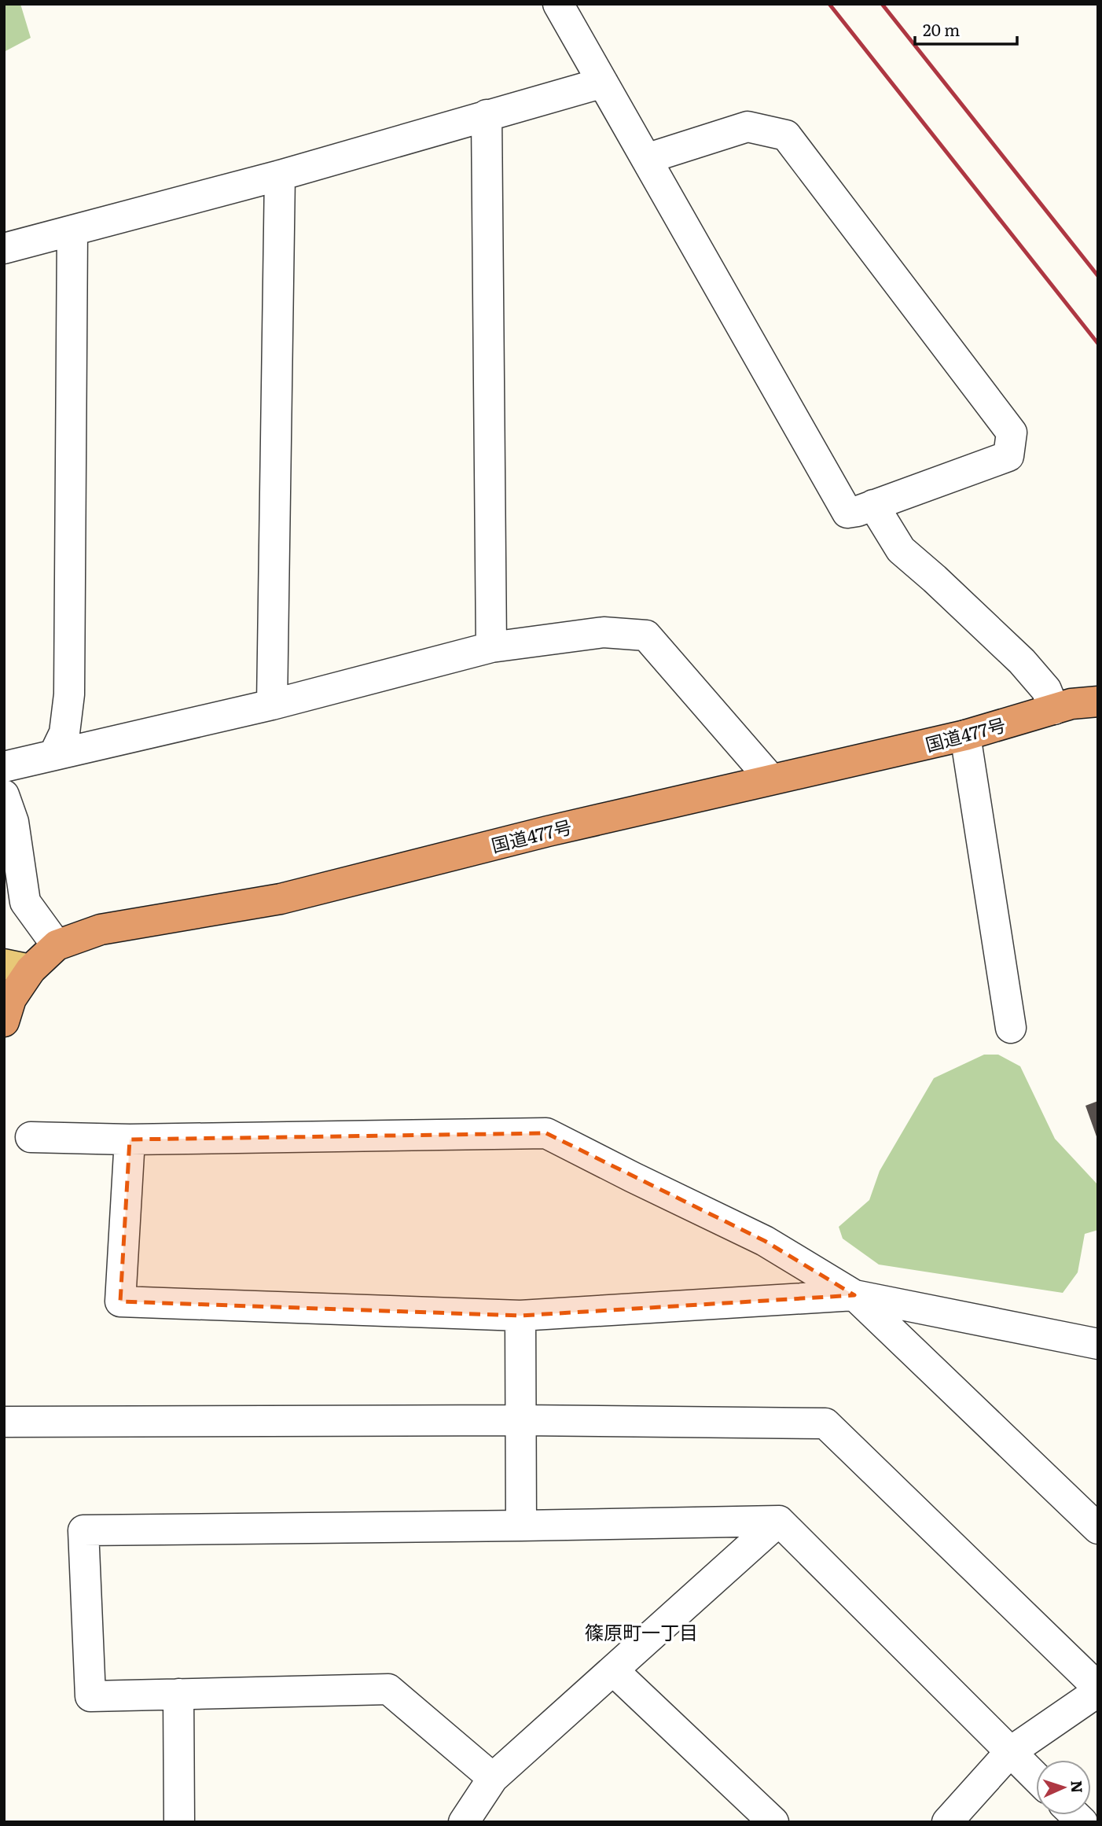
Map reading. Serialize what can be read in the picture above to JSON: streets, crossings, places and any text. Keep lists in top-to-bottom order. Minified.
{"streets":{"highway":["国道477号"]},"districts":["篠原町一丁目"],"scale_bar":"20 m","north":"right"}
